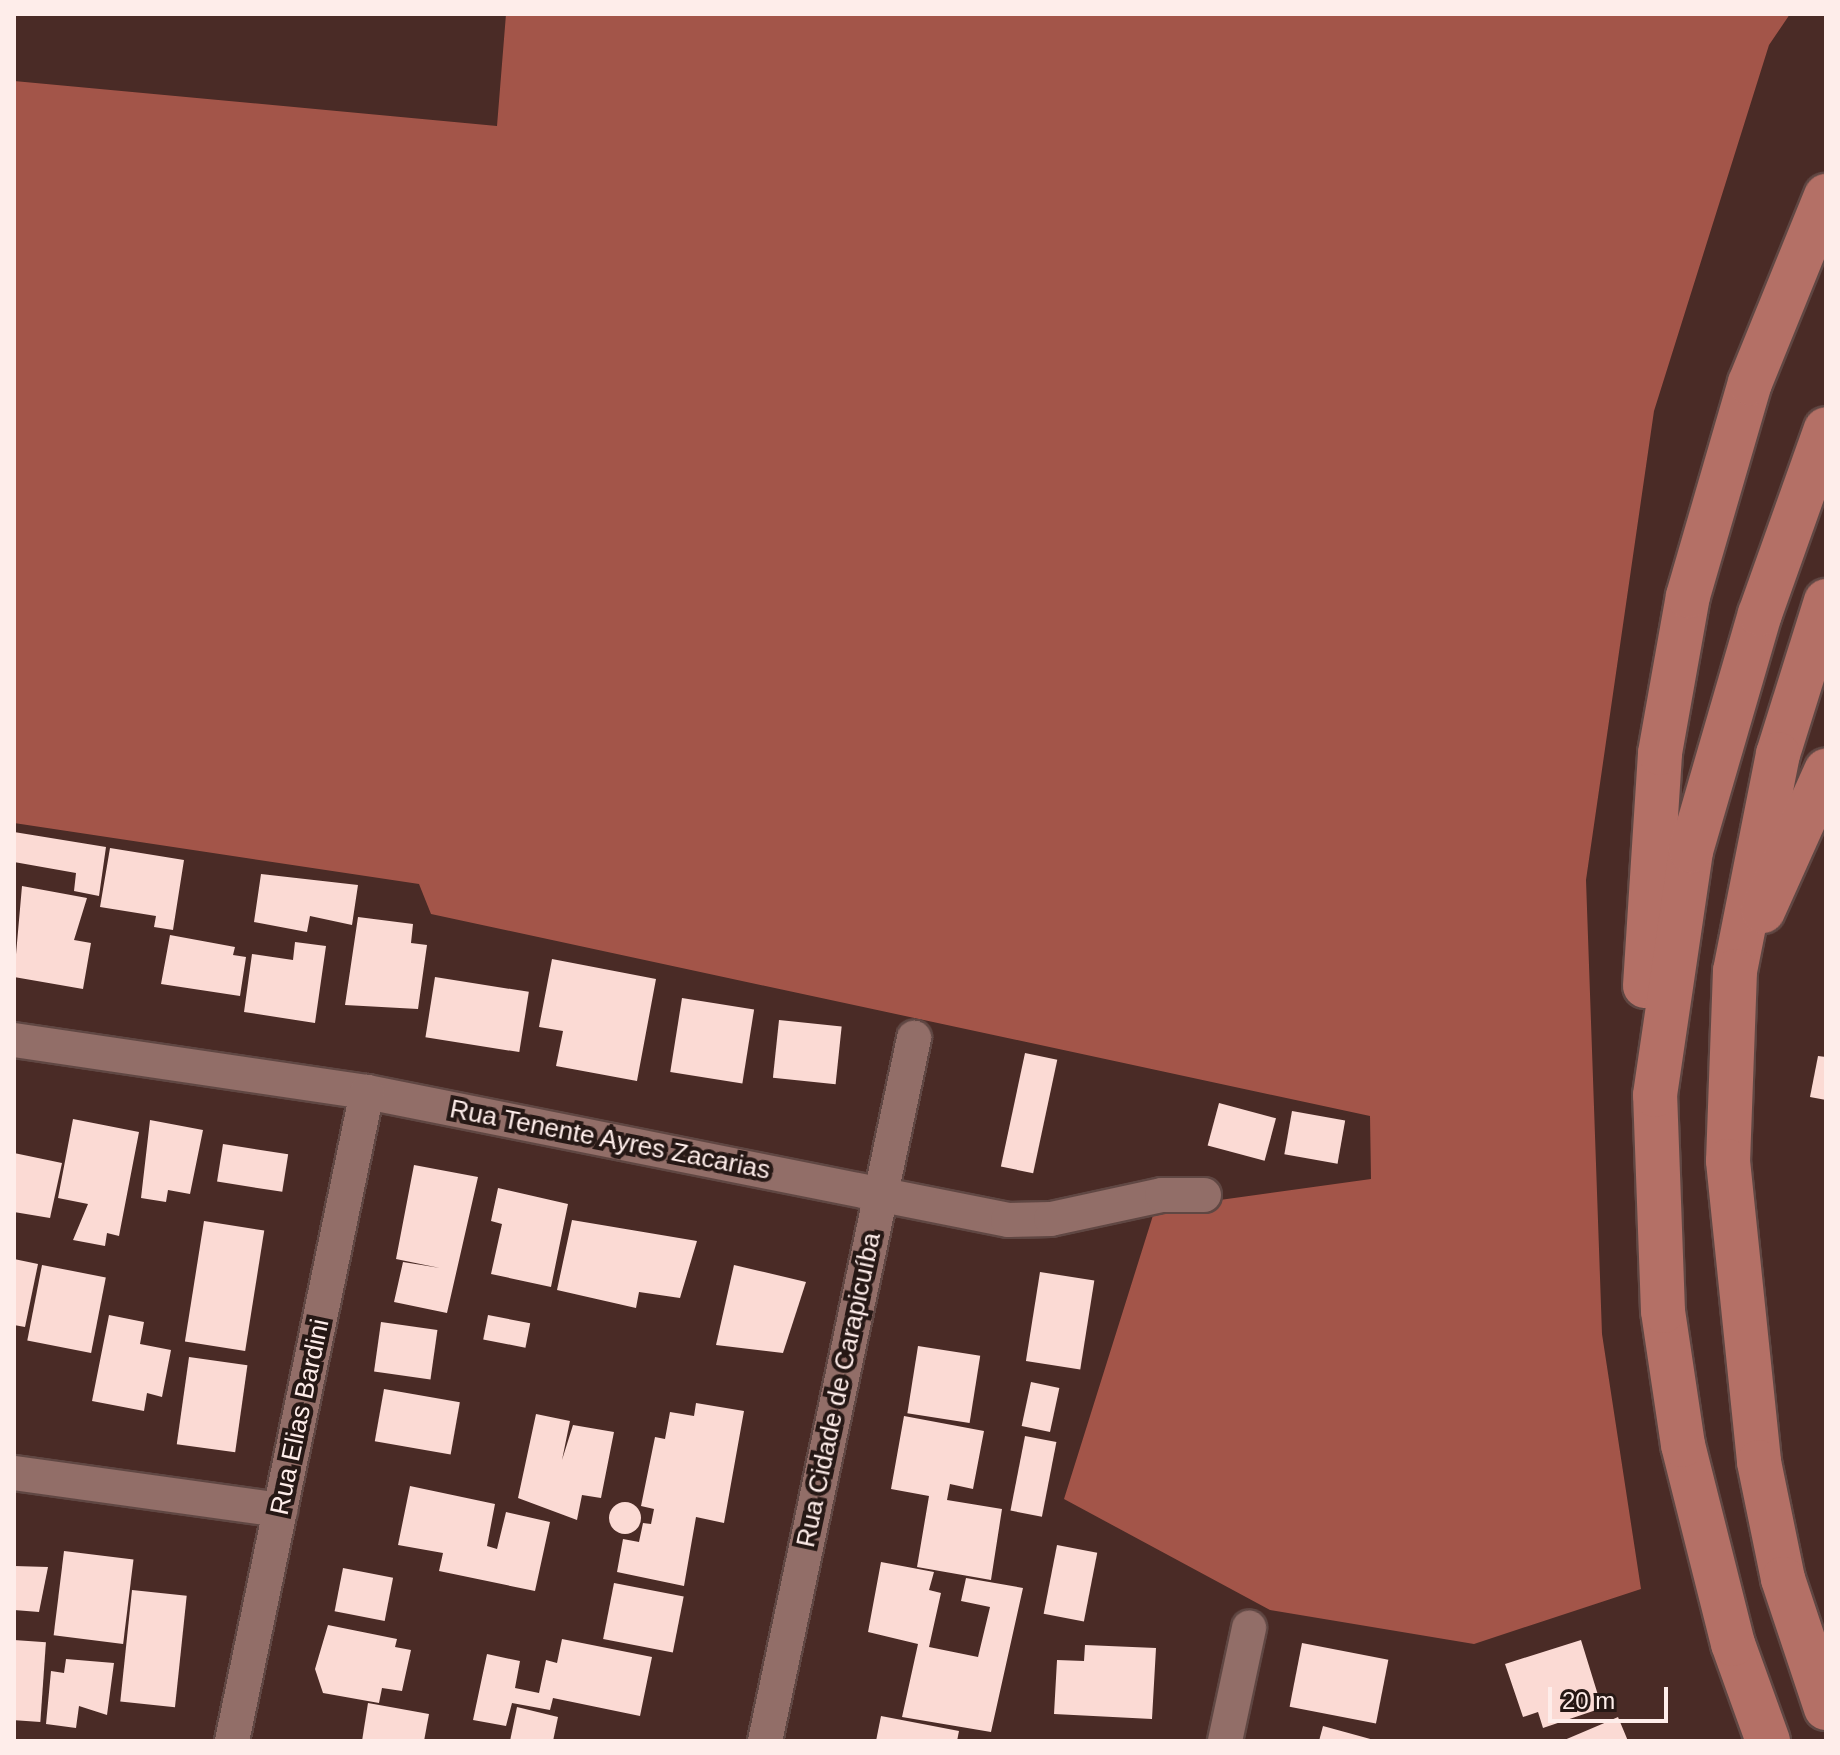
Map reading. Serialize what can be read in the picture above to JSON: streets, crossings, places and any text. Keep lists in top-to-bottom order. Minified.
{"streets":{"street":["Rua Tenente Ayres Zacarias","Rua Cidade de Carapicuíba","Rua Elias Bardini"]},"crossings":[["Rua Tenente Ayres Zacarias","Rua Cidade de Carapicuíba"],["Rua Tenente Ayres Zacarias","Rua Elias Bardini"]],"scale_bar":"20 m"}
